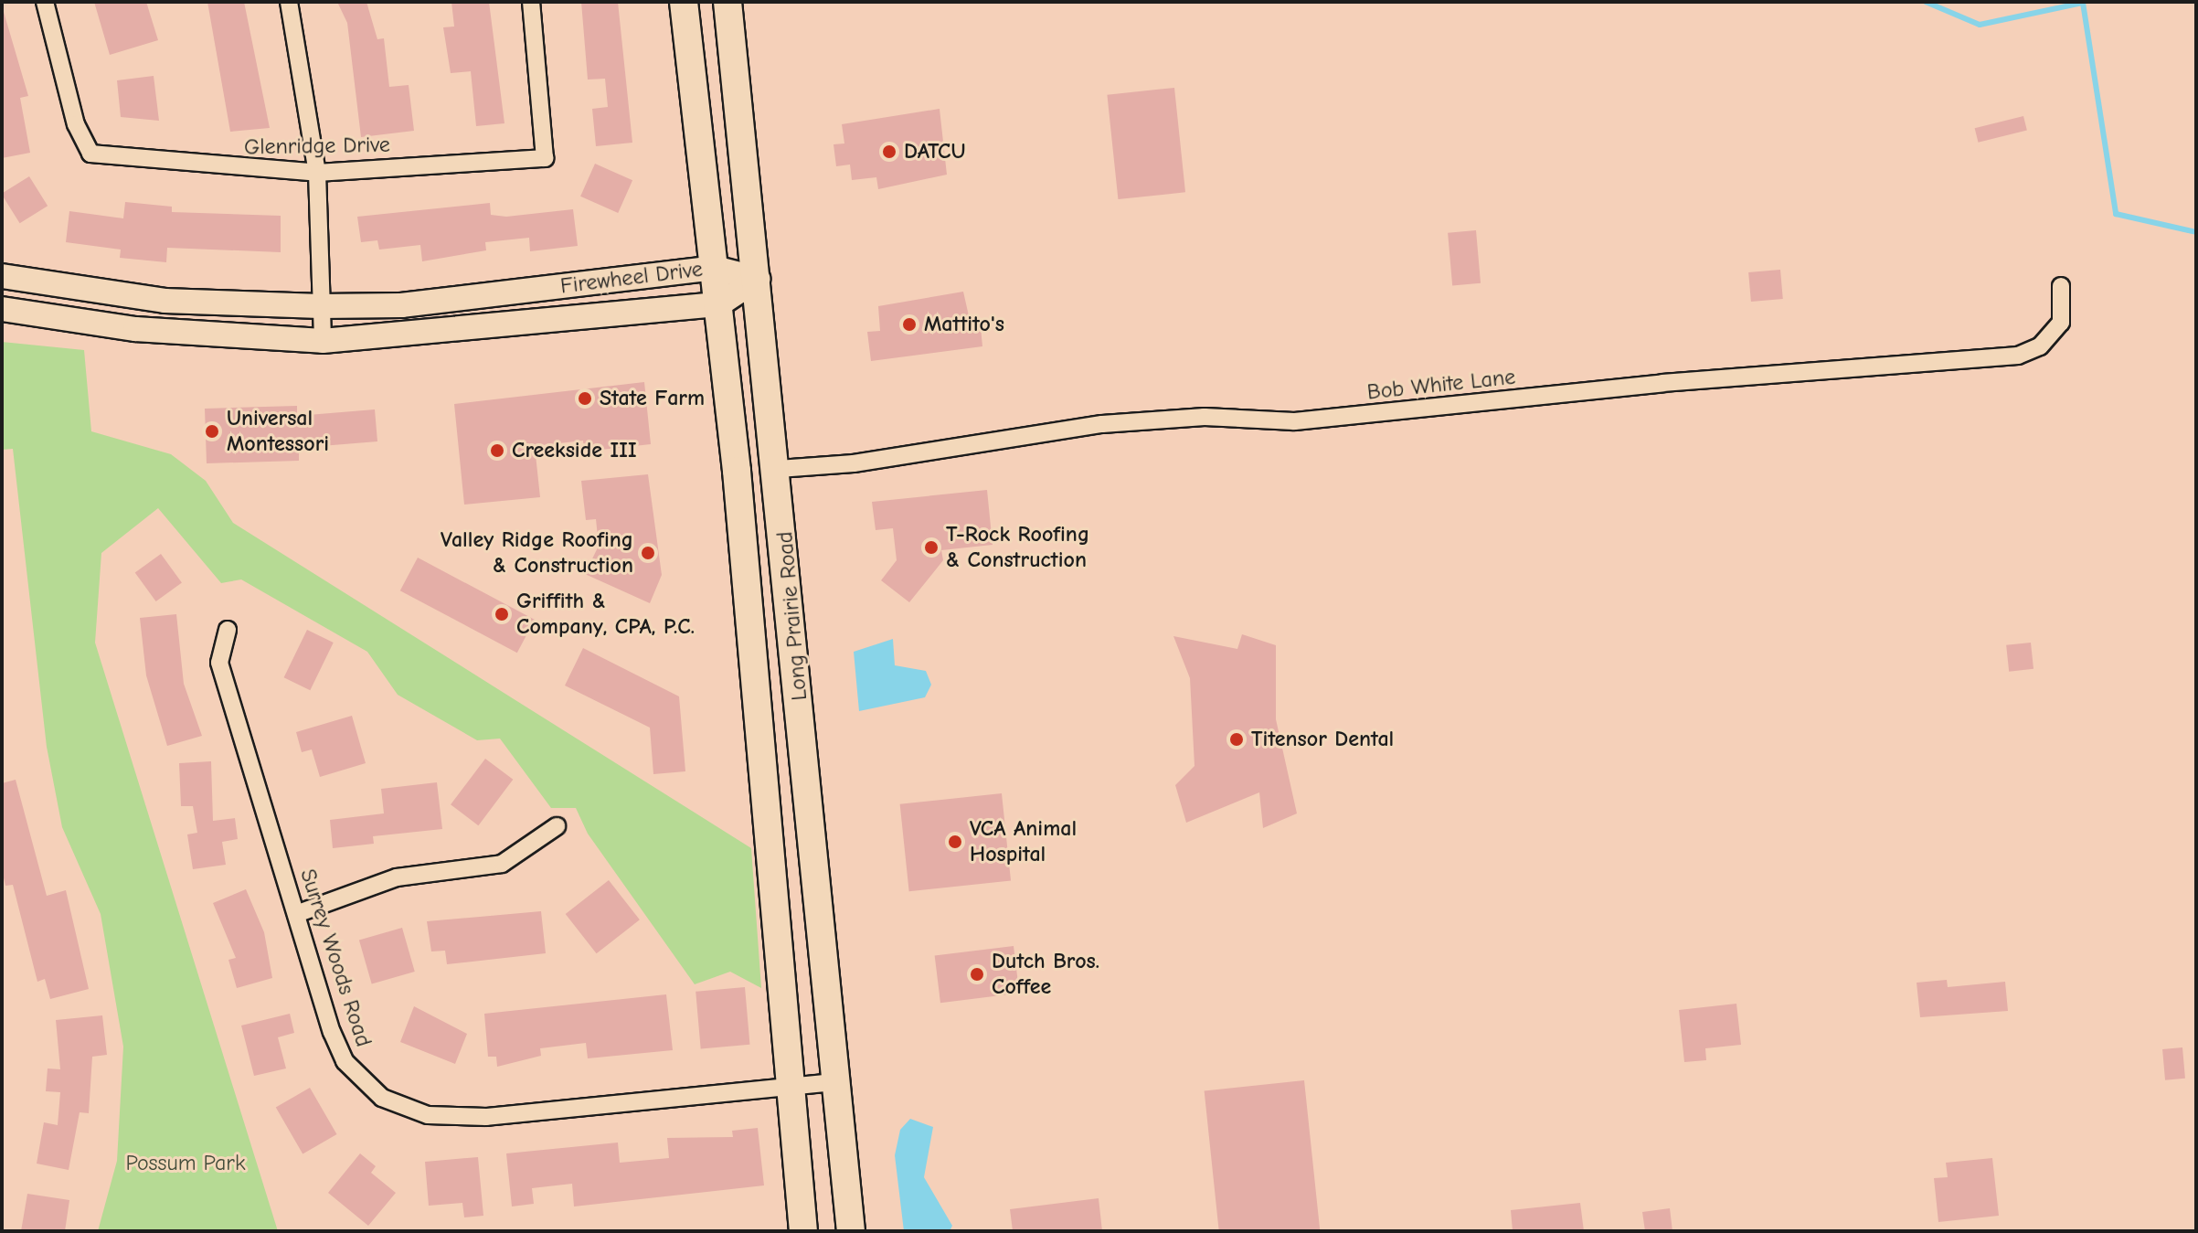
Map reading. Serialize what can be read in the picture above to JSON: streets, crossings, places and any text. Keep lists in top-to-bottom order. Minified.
{"streets":{"main road":["Long Prairie Road"],"street":["Glenridge Drive","Firewheel Drive","Bob White Lane","Surrey Woods Road"]},"crossings":[["Firewheel Drive","Long Prairie Road"],["Bob White Lane","Long Prairie Road"],["Long Prairie Road","Surrey Woods Road"]],"parks":["Possum Park"],"places":["DATCU","Mattito's","State Farm","Universal Montessori","Creekside III","T-Rock Roofing & Construction","Valley Ridge Roofing & Construction","Griffith & Company, CPA, P.C.","Titensor Dental","VCA Animal Hospital","Dutch Bros. Coffee"]}
